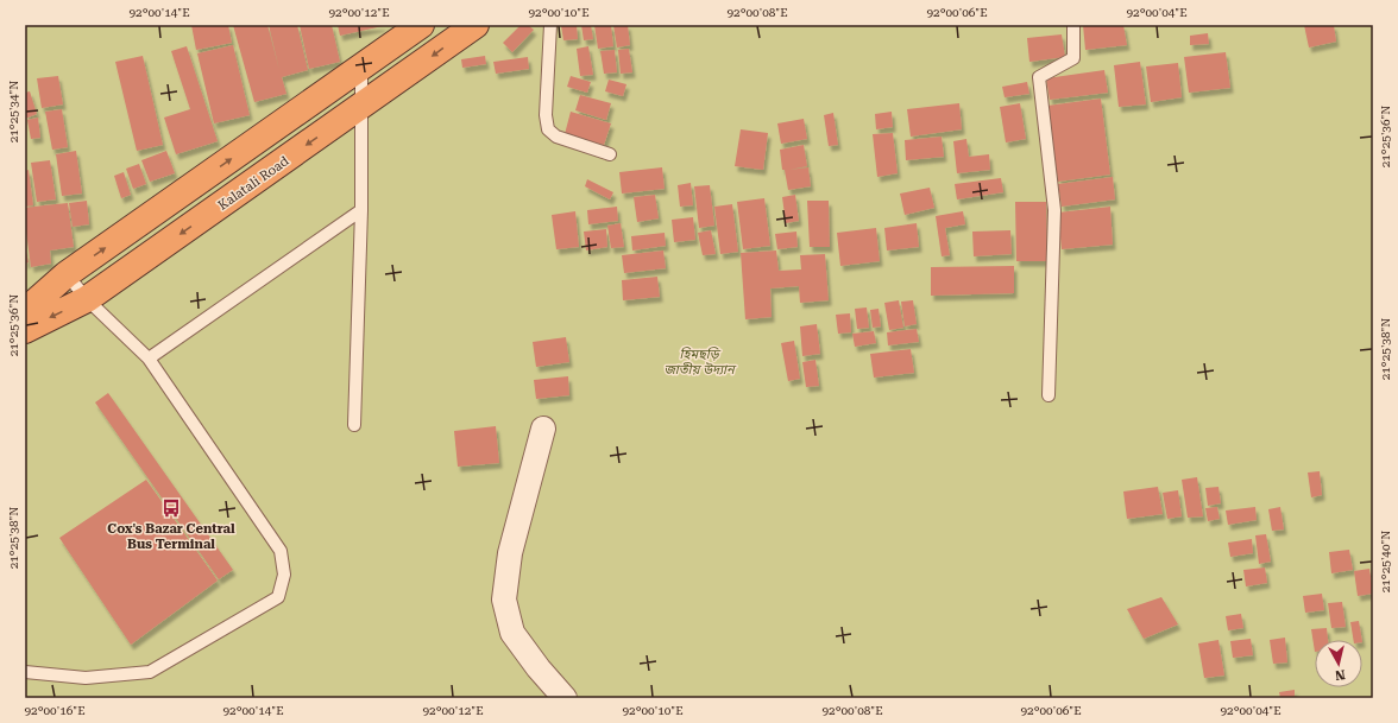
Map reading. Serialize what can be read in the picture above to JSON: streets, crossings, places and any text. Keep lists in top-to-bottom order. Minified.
{"streets":{"highway":["Kalatali Road"]},"parks":["হিমছড়ি জাতীয় উদ্যান"],"places":{"bus stop":["Cox's Bazar Central Bus Terminal"]},"north":"bottom","coordinates":["92°00'14\"E","92°00'12\"E","92°00'10\"E","92°00'08\"E","92°00'06\"E","92°00'04\"E","21°25'34\"N","21°25'36\"N","21°25'38\"N","21°25'40\"N","92°00'16\"E"]}
